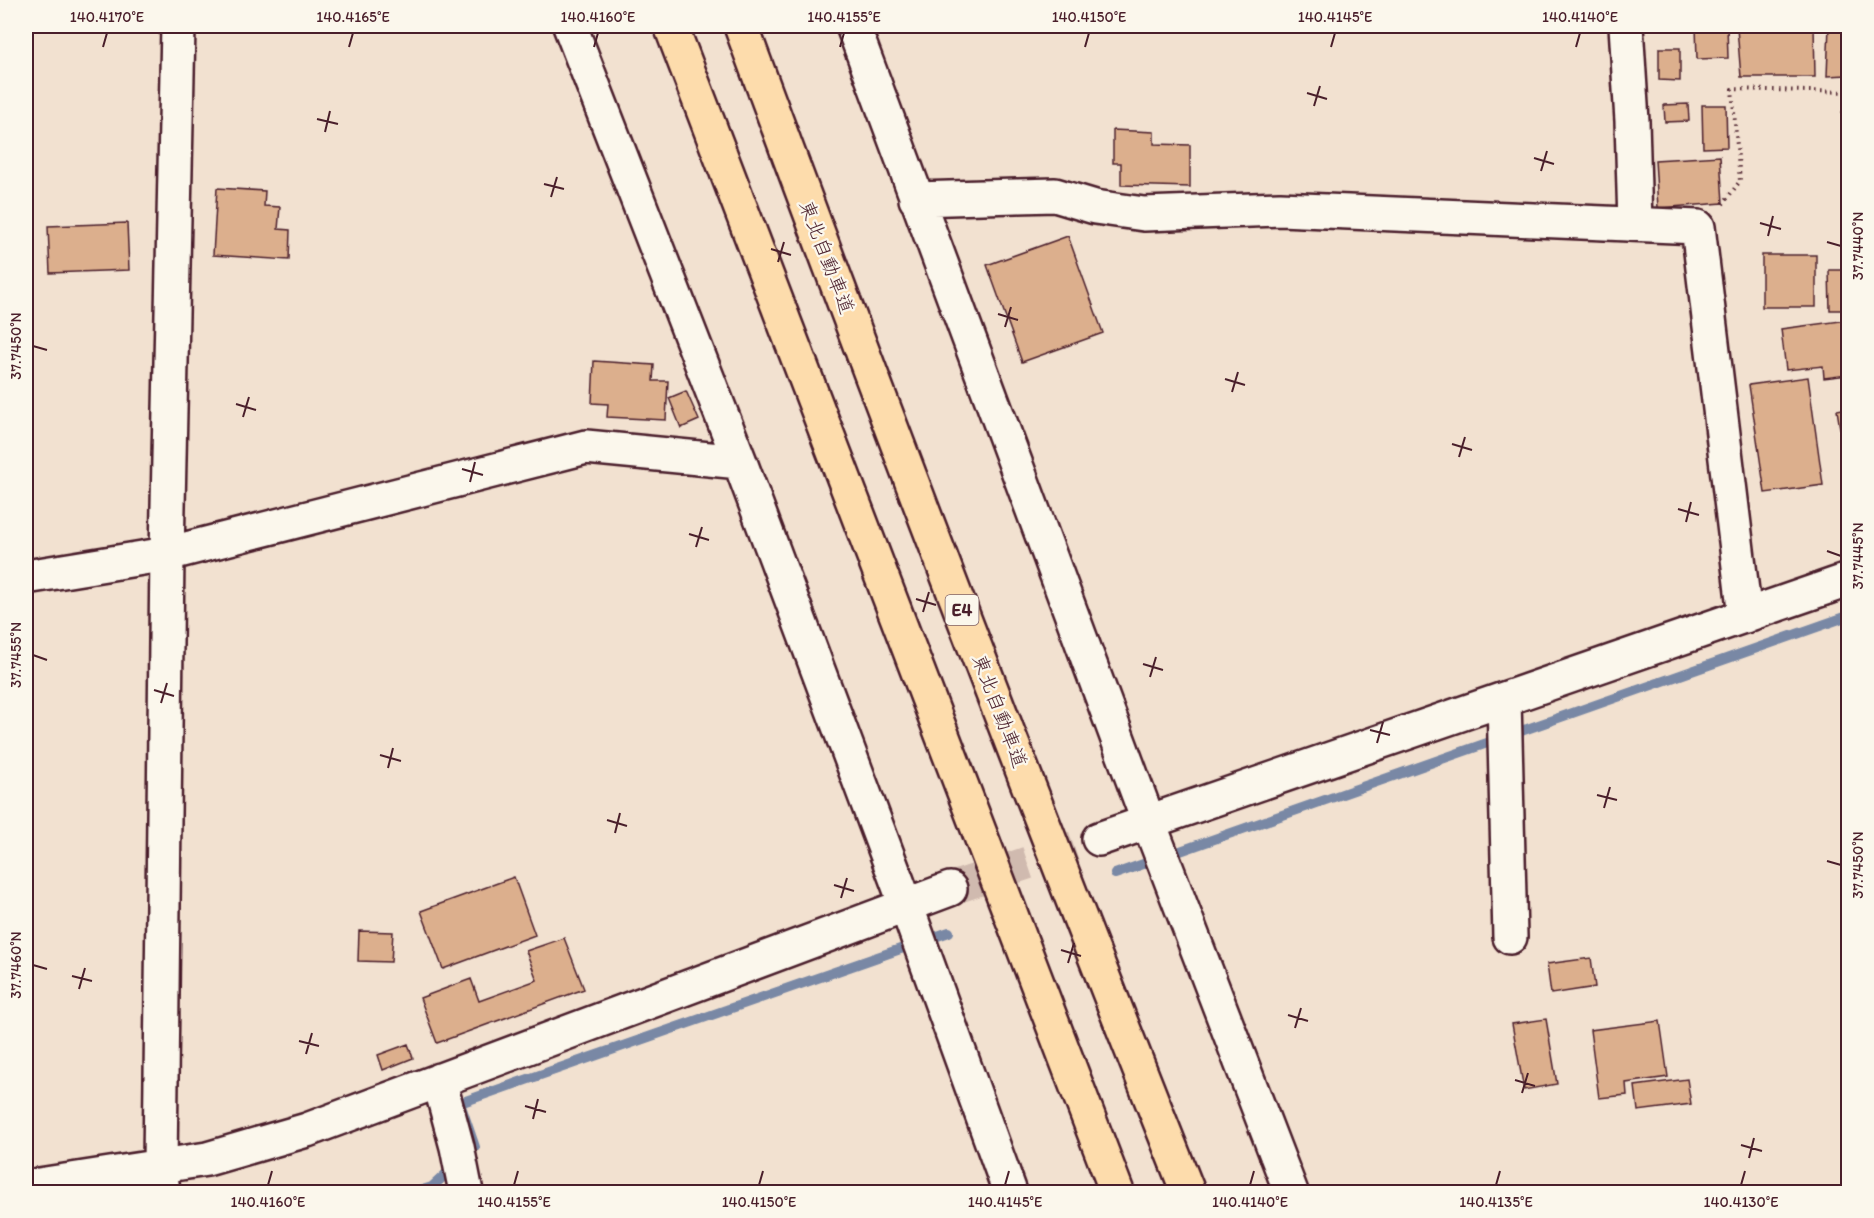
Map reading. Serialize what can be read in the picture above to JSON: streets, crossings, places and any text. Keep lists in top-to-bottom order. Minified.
{"streets":{"highway":["東北自動車道","E4"]},"coordinates":["140.4170°E","140.4165°E","140.4160°E","140.4155°E","140.4150°E","140.4145°E","140.4140°E","37.7440°N","37.7450°N","37.7445°N","37.7455°N","37.7460°N","140.4135°E","140.4130°E"]}
